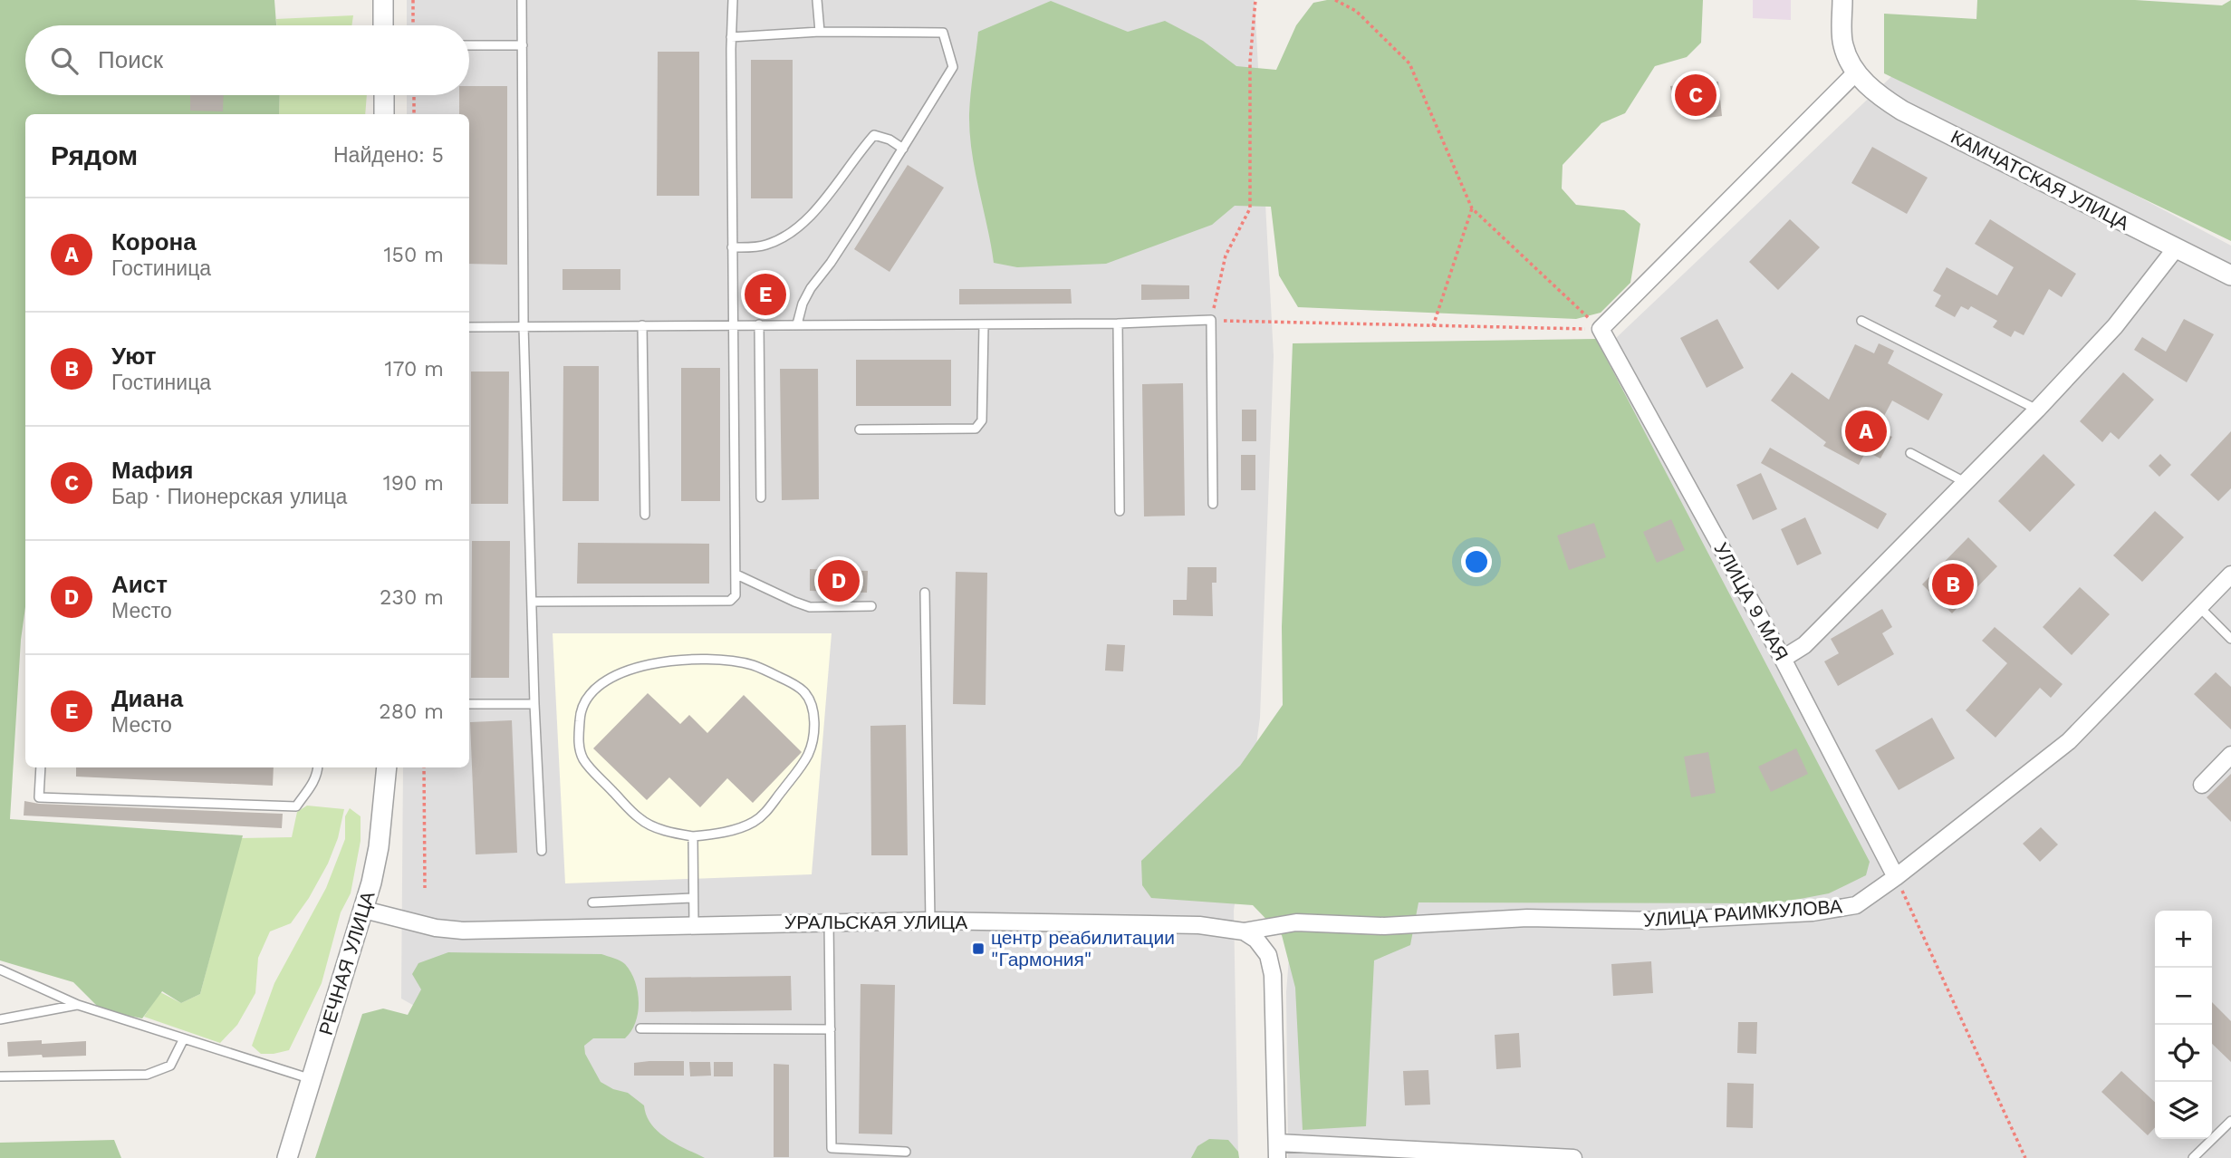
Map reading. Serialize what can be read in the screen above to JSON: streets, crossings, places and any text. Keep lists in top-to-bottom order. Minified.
{"streets":{"street":["КАМЧАТСКАЯ УЛИЦА","УЛИЦА 9 МАЯ","УЛИЦА РАИМКУЛОВА","УРАЛЬСКАЯ УЛИЦА","РЕЧНАЯ УЛИЦА"]},"crossings":[["УЛИЦА 9 МАЯ","УЛИЦА РАИМКУЛОВА"],["УЛИЦА РАИМКУЛОВА","УРАЛЬСКАЯ УЛИЦА"],["УРАЛЬСКАЯ УЛИЦА","РЕЧНАЯ УЛИЦА"]],"places":{"transit":["центр реабилитации \"Гармония\""]},"page":{"search":"Поиск","pins":["C","E","A","D","B"],"heading":["Рядом","Найдено: 5"],"list":[{"mark":"A","name":"Корона","note":"Гостиница","value":"150 m"},{"mark":"B","name":"Уют","note":"Гостиница","value":"170 m"},{"mark":"C","name":"Мафия","note":"Бар · Пионерская улица","value":"190 m"},{"mark":"D","name":"Аист","note":"Место","value":"230 m"},{"mark":"E","name":"Диана","note":"Место","value":"280 m"}],"map_buttons":["+","−"]}}
